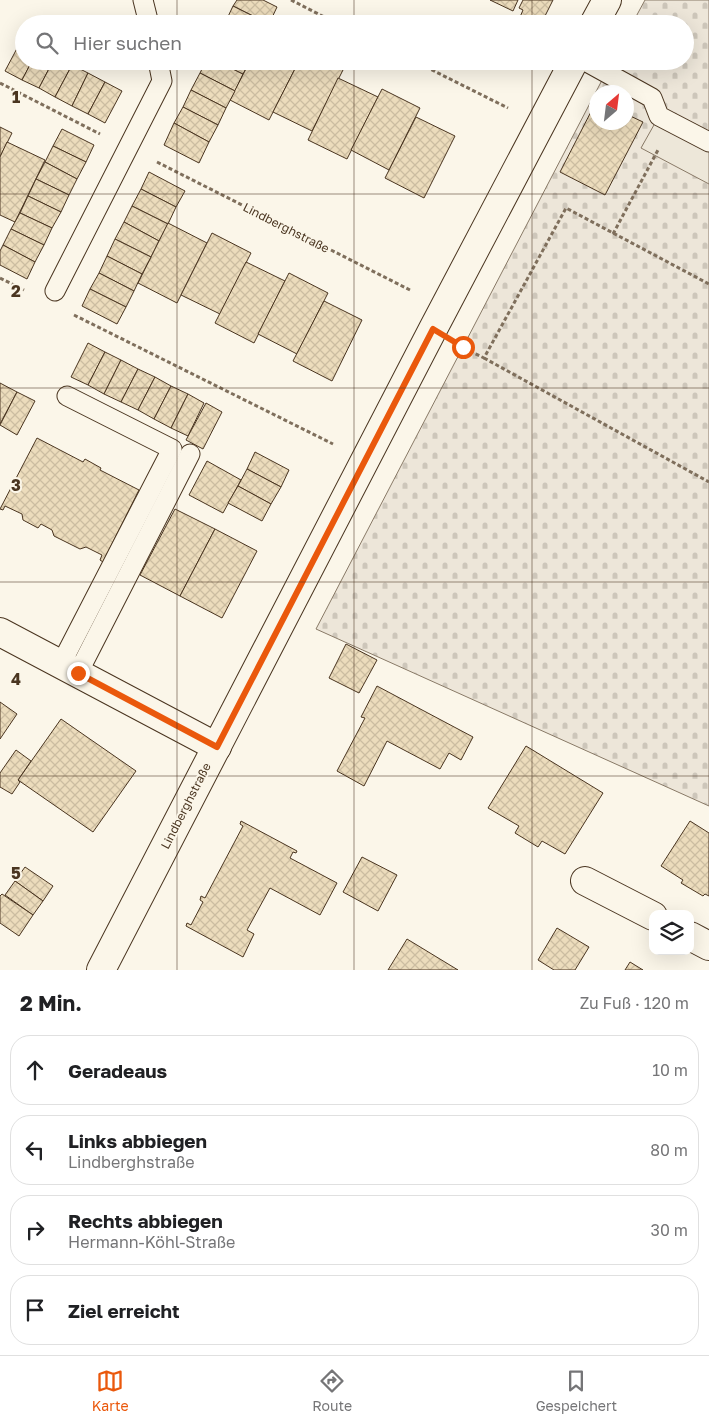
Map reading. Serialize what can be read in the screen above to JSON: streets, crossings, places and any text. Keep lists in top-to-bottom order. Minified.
{"streets":{"street":["Lindberghstraße"]},"north":"top right","page":{"search":"Hier suchen","heading":["2 Min.","Zu Fuß · 120 m"],"list":[["Geradeaus","10 m"],["Links abbiegen","Lindberghstraße","80 m"],["Rechts abbiegen","Hermann-Köhl-Straße","30 m"],"Ziel erreicht"],"nav":["Karte","Route","Gespeichert"]},"grid":{"rows":["1","2","3","4","5"]}}
